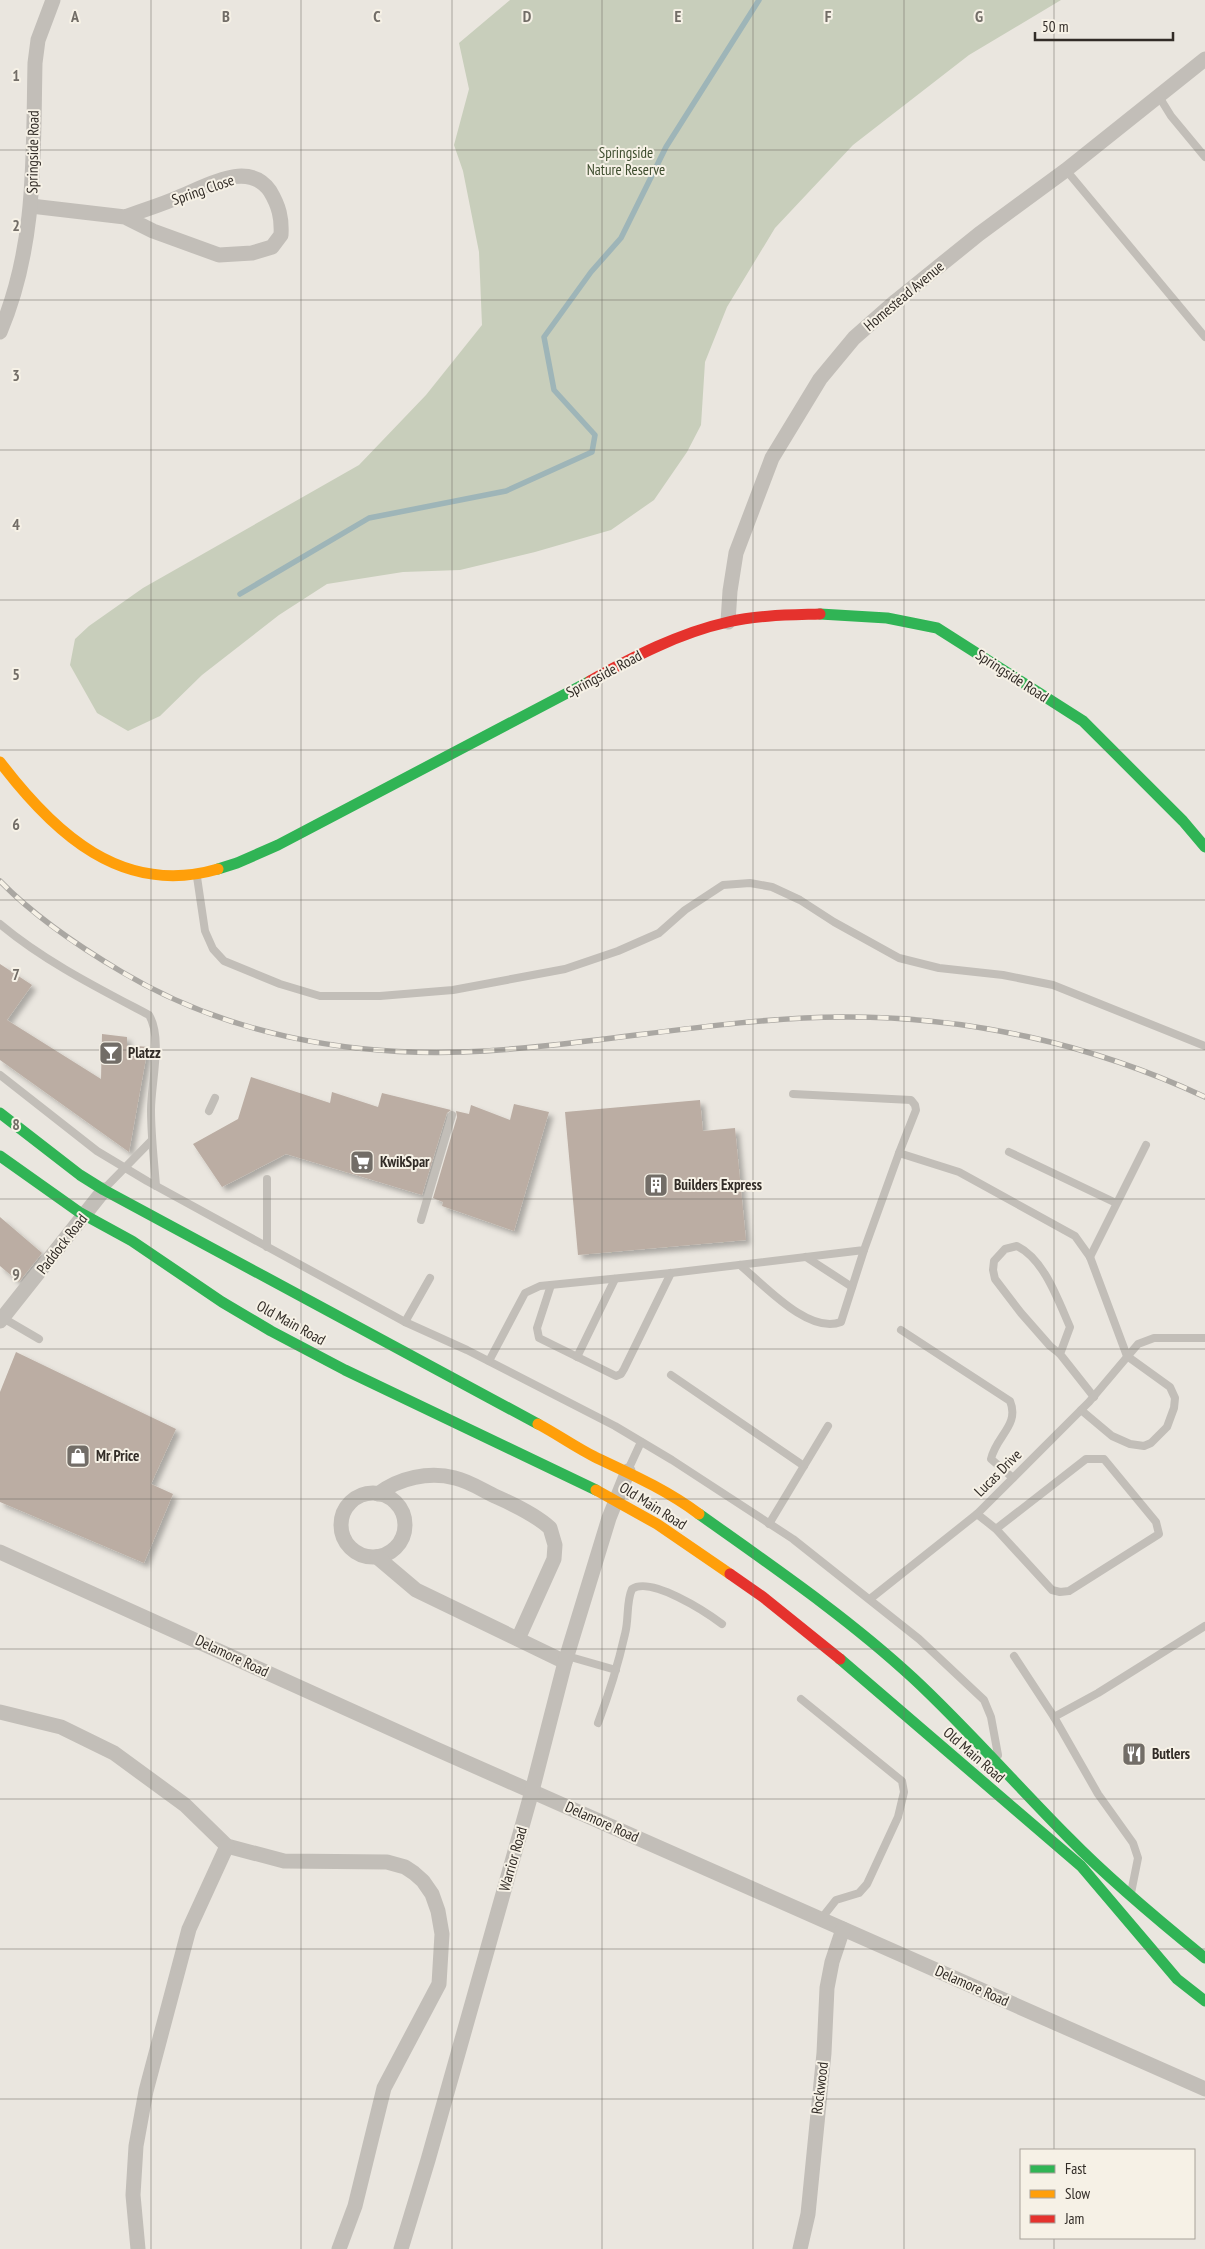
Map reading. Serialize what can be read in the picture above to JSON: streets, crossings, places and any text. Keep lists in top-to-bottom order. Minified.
{"streets":{"main road":["Springside Road","Old Main Road"],"street":["Spring Close","Homestead Avenue","Paddock Road","Delamore Road","Warrior Road","Rockwood"],"lane":["Lucas Drive"]},"crossings":[["Springside Road","Spring Close"],["Springside Road","Homestead Avenue"],["Paddock Road","Old Main Road"],["Old Main Road","Warrior Road"],["Delamore Road","Warrior Road"],["Delamore Road","Rockwood"]],"parks":["Springside Nature Reserve"],"places":{"bar":["Platzz"],"supermarket":["KwikSpar"],"building":["Builders Express"],"shop":["Mr Price"],"restaurant":["Butlers"]},"legend":["Fast","Slow","Jam"],"scale_bar":"50 m","grid":{"columns":["A","B","C","D","E","F","G"],"rows":["1","2","3","4","5","6","7","8","9"]}}
